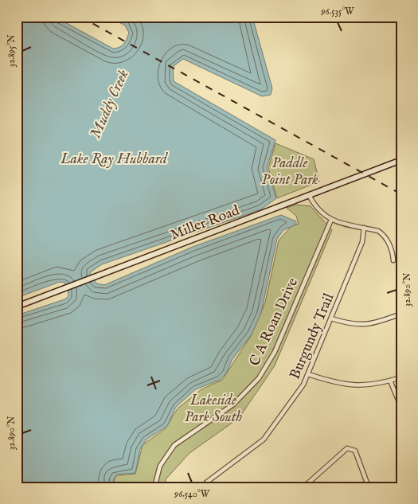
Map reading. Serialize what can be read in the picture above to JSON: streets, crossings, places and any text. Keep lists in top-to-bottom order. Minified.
{"streets":{"main road":["Miller Road"],"street":["C A Roan Drive","Burgundy Trail"]},"water":["Muddy Creek","Lake Ray Hubbard"],"parks":["Paddle Point Park","Lakeside Park South"],"coordinates":["96.535°W","32.895°N","32.890°N","96.540°W"]}
